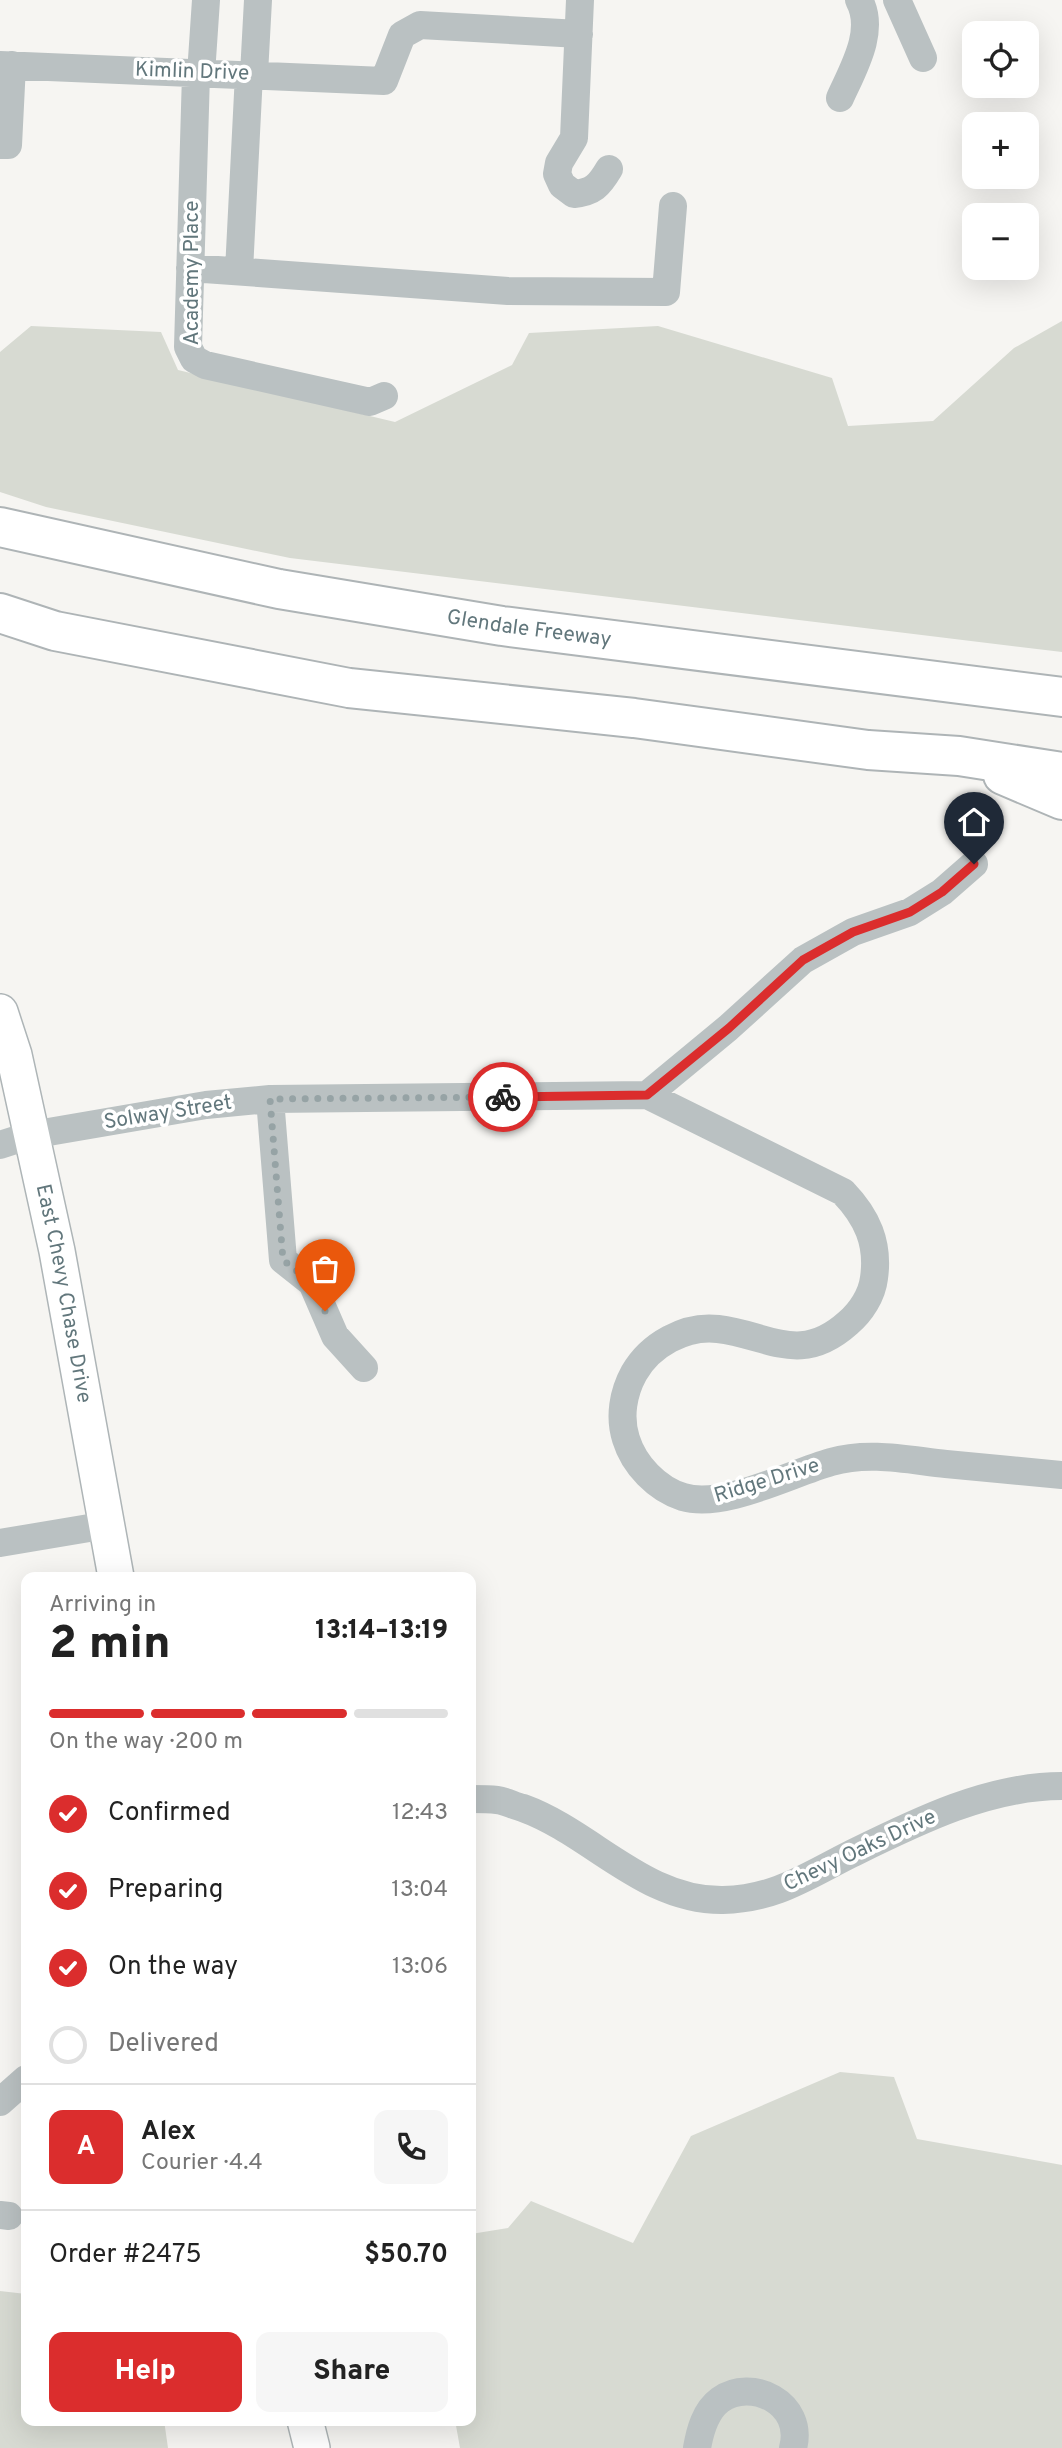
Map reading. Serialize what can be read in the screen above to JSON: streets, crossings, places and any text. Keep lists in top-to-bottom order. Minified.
{"streets":{"highway":["Glendale Freeway"],"main road":["East Chevy Chase Drive"],"street":["Kimlin Drive","Academy Place","Solway Street","Ridge Drive","Chevy Oaks Drive"]},"crossings":[["Kimlin Drive","Academy Place"],["Solway Street","East Chevy Chase Drive"],["Solway Street","Ridge Drive"]],"page":{"map_buttons":["+","−"],"heading":["2 min","Arriving in","13:14–13:19"],"panel":["Alex","Courier · 4.4","Order #2475","$50.70"],"bar":"On the way · 200 m","list":[["Confirmed","12:43"],["Preparing","13:04"],["On the way","13:06"],"Delivered"],"round":"A","buttons":["Help","Share"]}}
